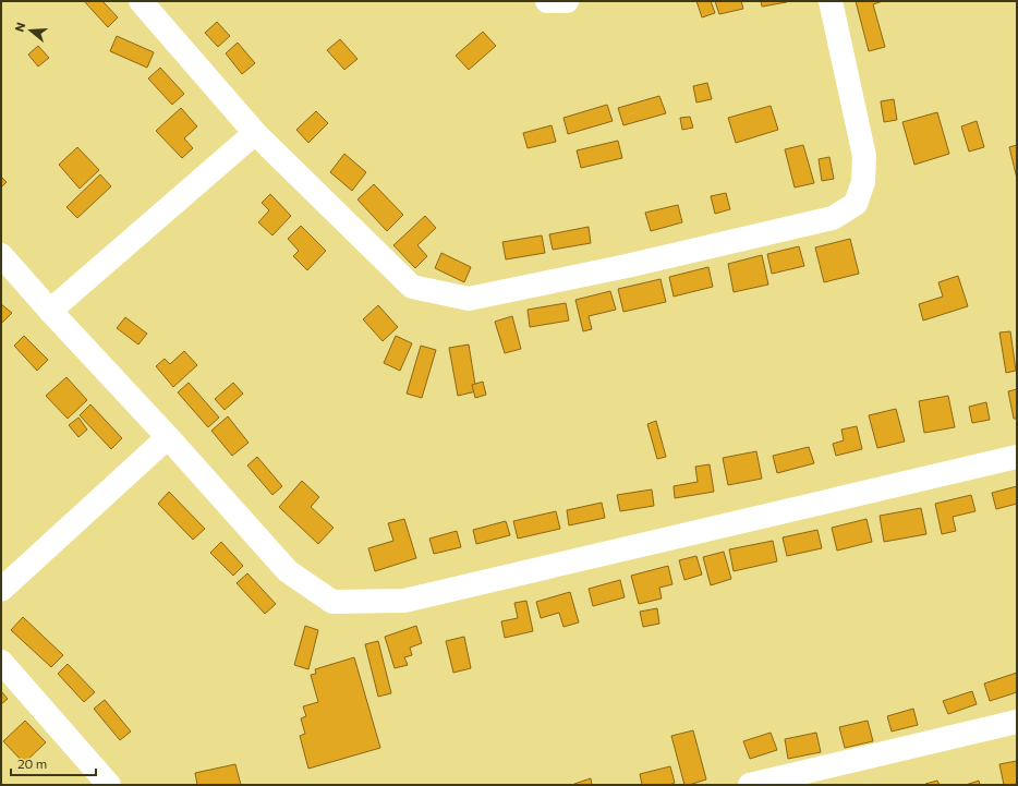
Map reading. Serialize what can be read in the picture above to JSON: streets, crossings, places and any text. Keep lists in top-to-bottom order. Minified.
{"scale_bar":"20 m","north":"left"}
